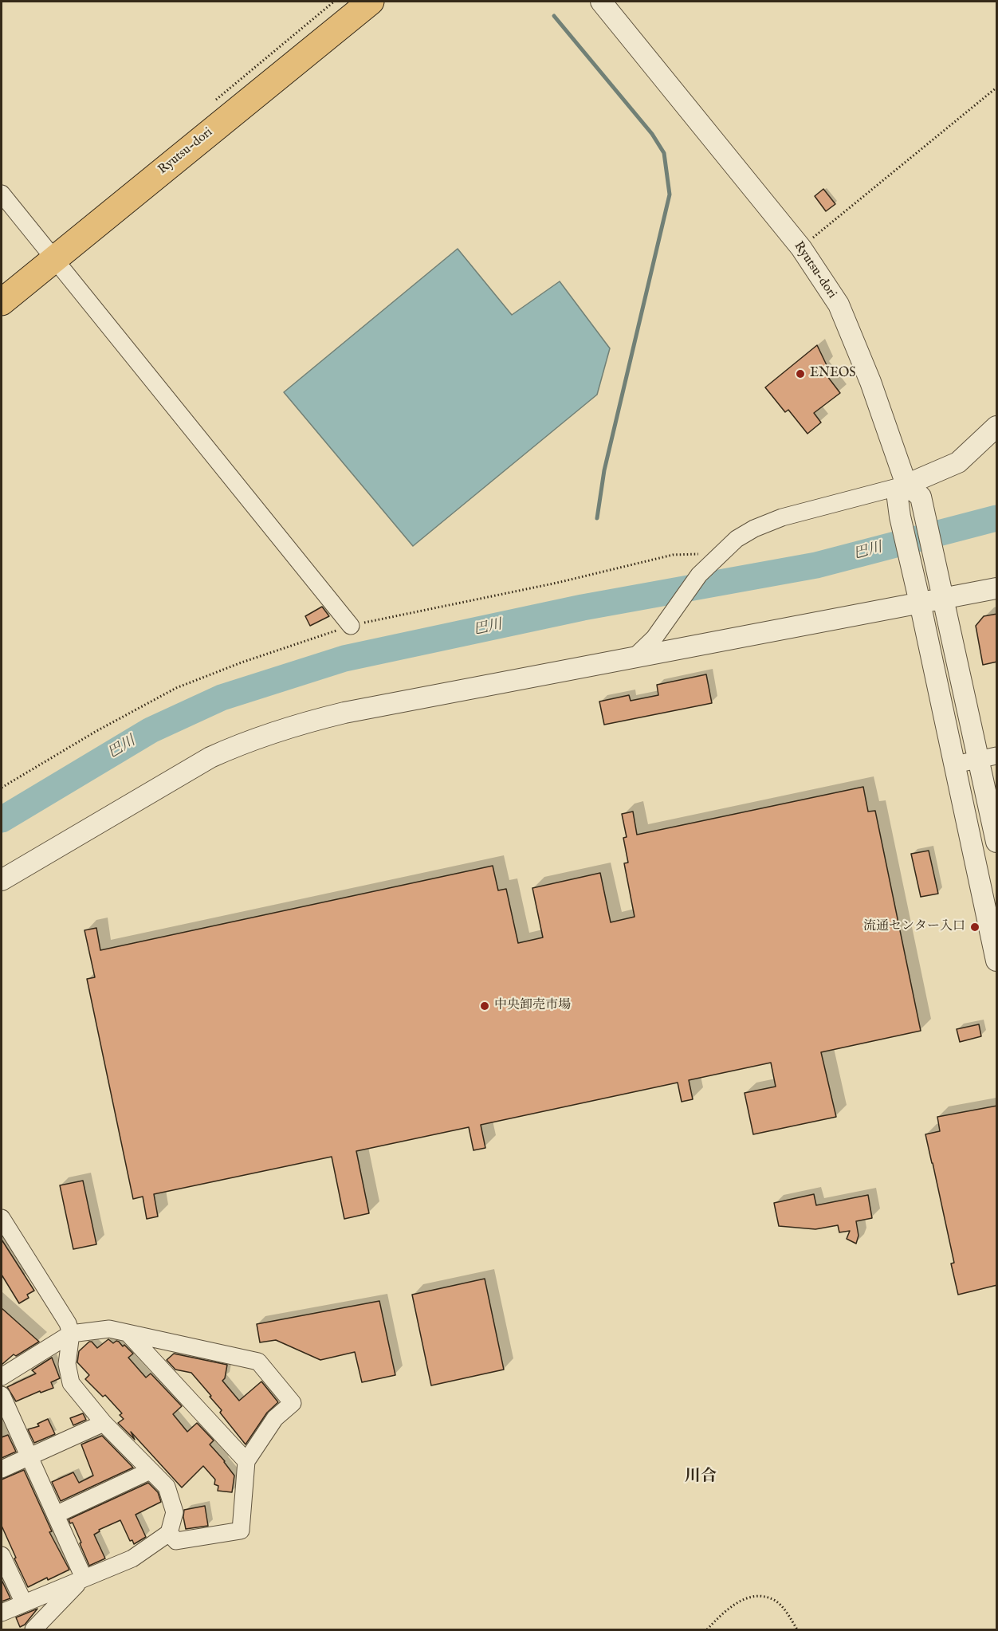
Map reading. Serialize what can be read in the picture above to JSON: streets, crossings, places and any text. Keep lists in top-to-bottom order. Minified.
{"streets":{"main road":["Ryutsu-dori"]},"districts":["川合"],"water":["巴川"],"places":["ENEOS","流通センター入口","中央卸売市場"]}
